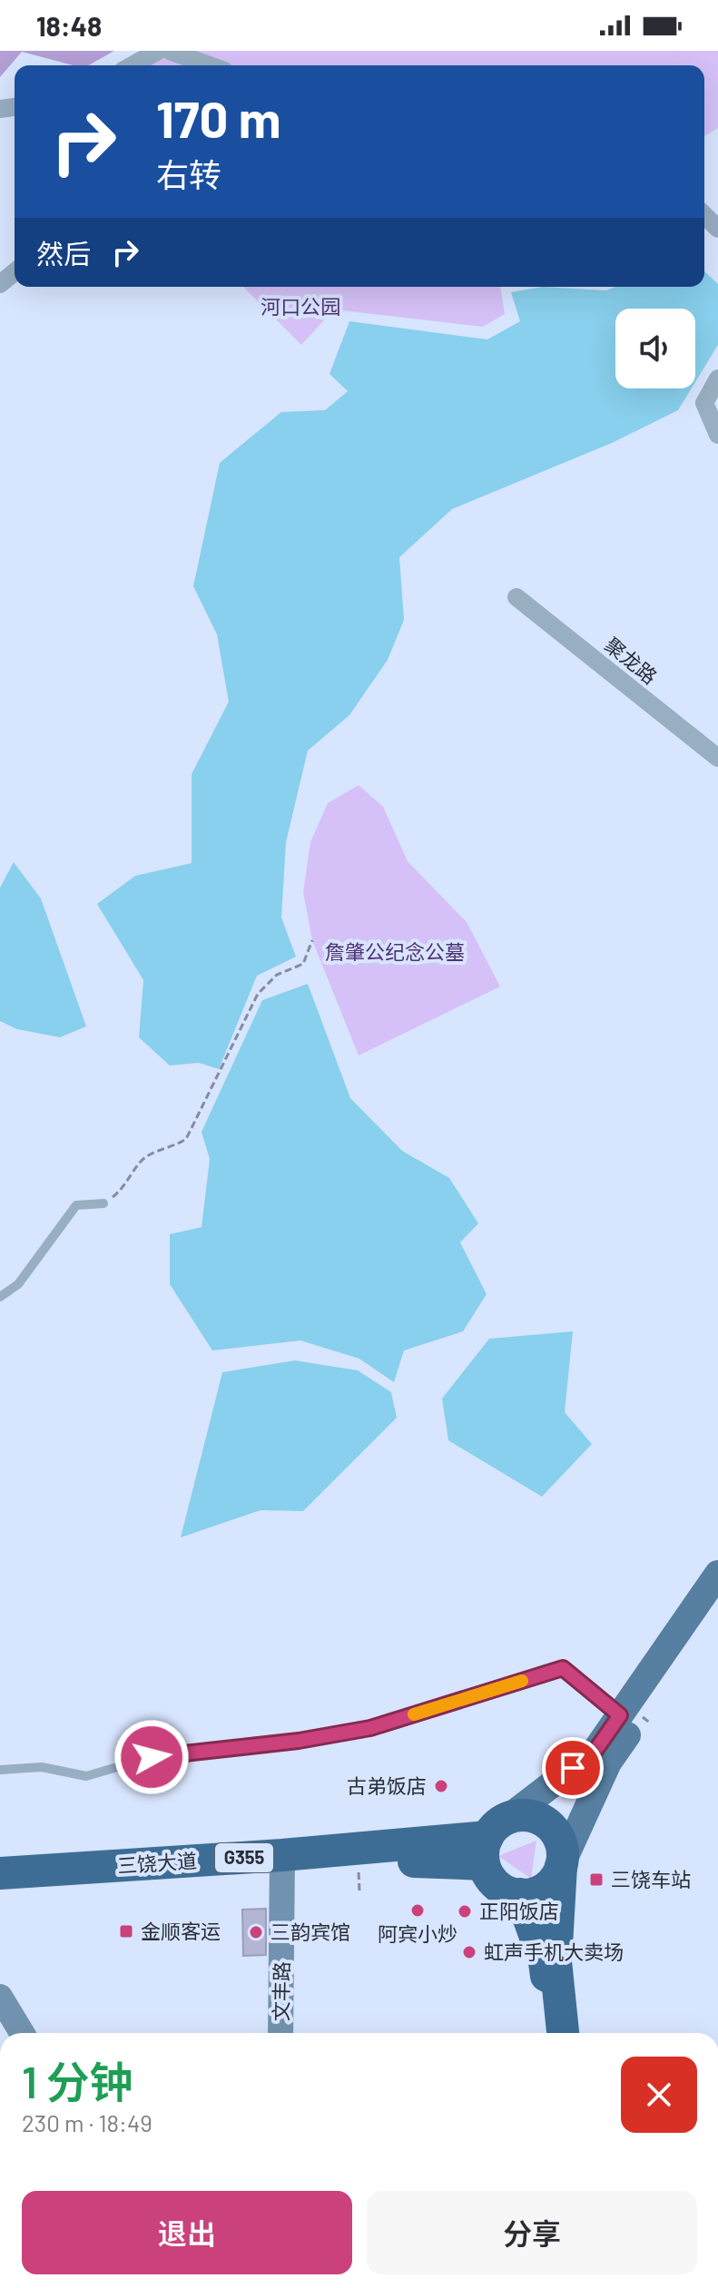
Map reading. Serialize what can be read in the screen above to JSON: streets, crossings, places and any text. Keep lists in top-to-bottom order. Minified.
{"streets":{"highway":["G355","三饶大道"],"street":["聚龙路","文丰路"]},"crossings":[["G355","三饶大道"],["三饶大道","文丰路"]],"parks":["河口公园","詹肇公纪念公墓"],"places":{"other":["古弟饭店","阿宾小炒","正阳饭店","三韵宾馆","虹声手机大卖场"],"transit":["三饶车站","金顺客运"]},"page":{"status":"18:48","turn":["170 m","右转"],"then":"然后","heading":["1 分钟","230 m · 18:49"],"buttons":["退出","分享"]}}
